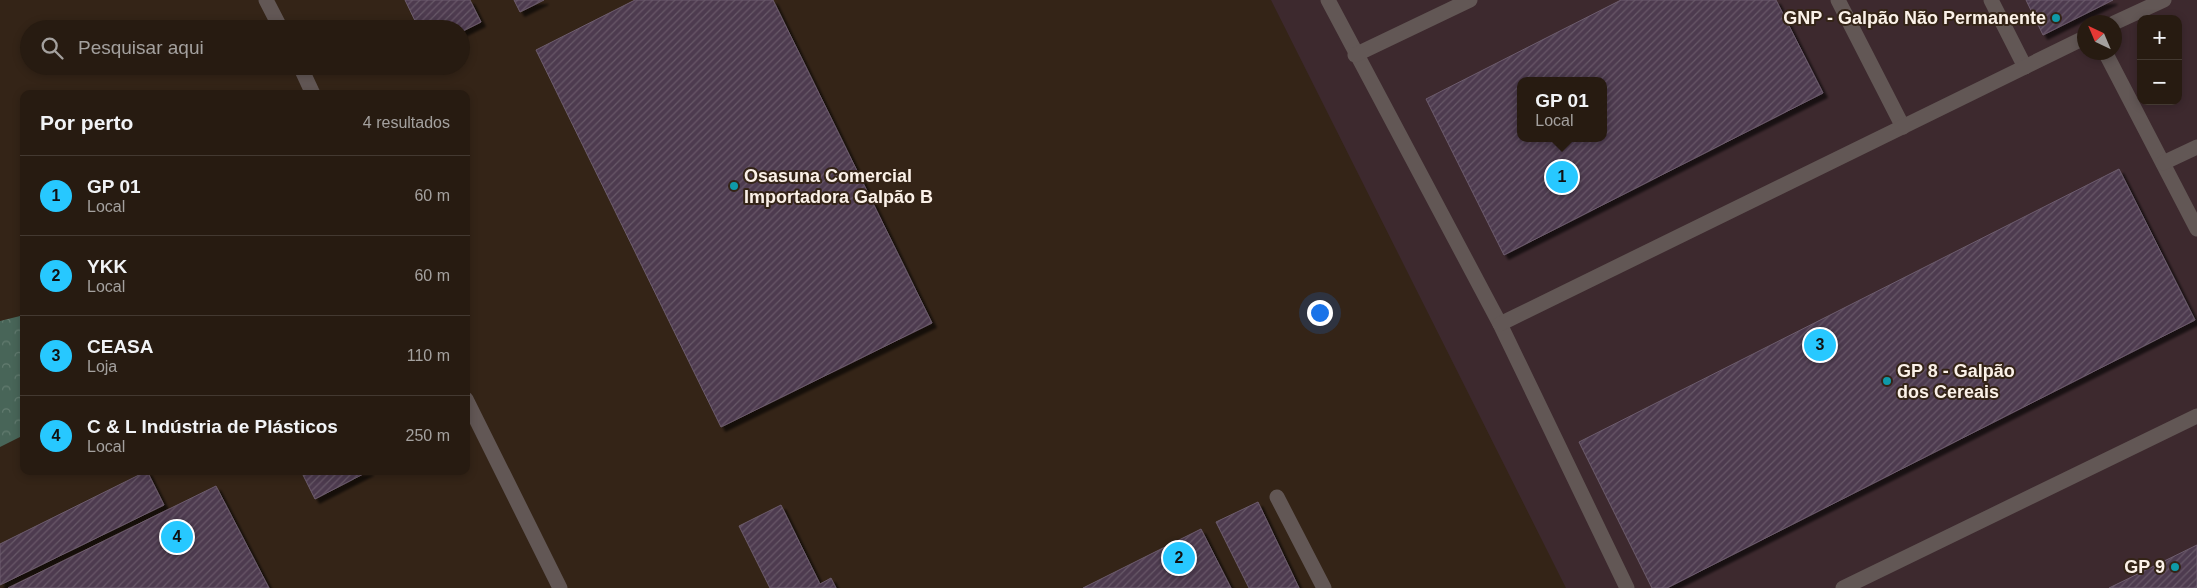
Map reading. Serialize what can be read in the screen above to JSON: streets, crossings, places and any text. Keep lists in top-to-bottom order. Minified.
{"places":["GNP - Galpão Não Permanente","Osasuna Comercial Importadora Galpão B","GP 8 - Galpão dos Cereais","GP 9"],"north":"top left","page":{"map_buttons":["+","−"],"search":"Pesquisar aqui","popup":["GP 01","Local"],"heading":["Por perto","4 resultados"],"list":[{"mark":"1","name":"GP 01","note":"Local","value":"60 m"},{"mark":"2","name":"YKK","note":"Local","value":"60 m"},{"mark":"3","name":"CEASA","note":"Loja","value":"110 m"},{"mark":"4","name":"C & L Indústria de Plásticos","note":"Local","value":"250 m"}],"pins":["1","3","4","2"]}}
